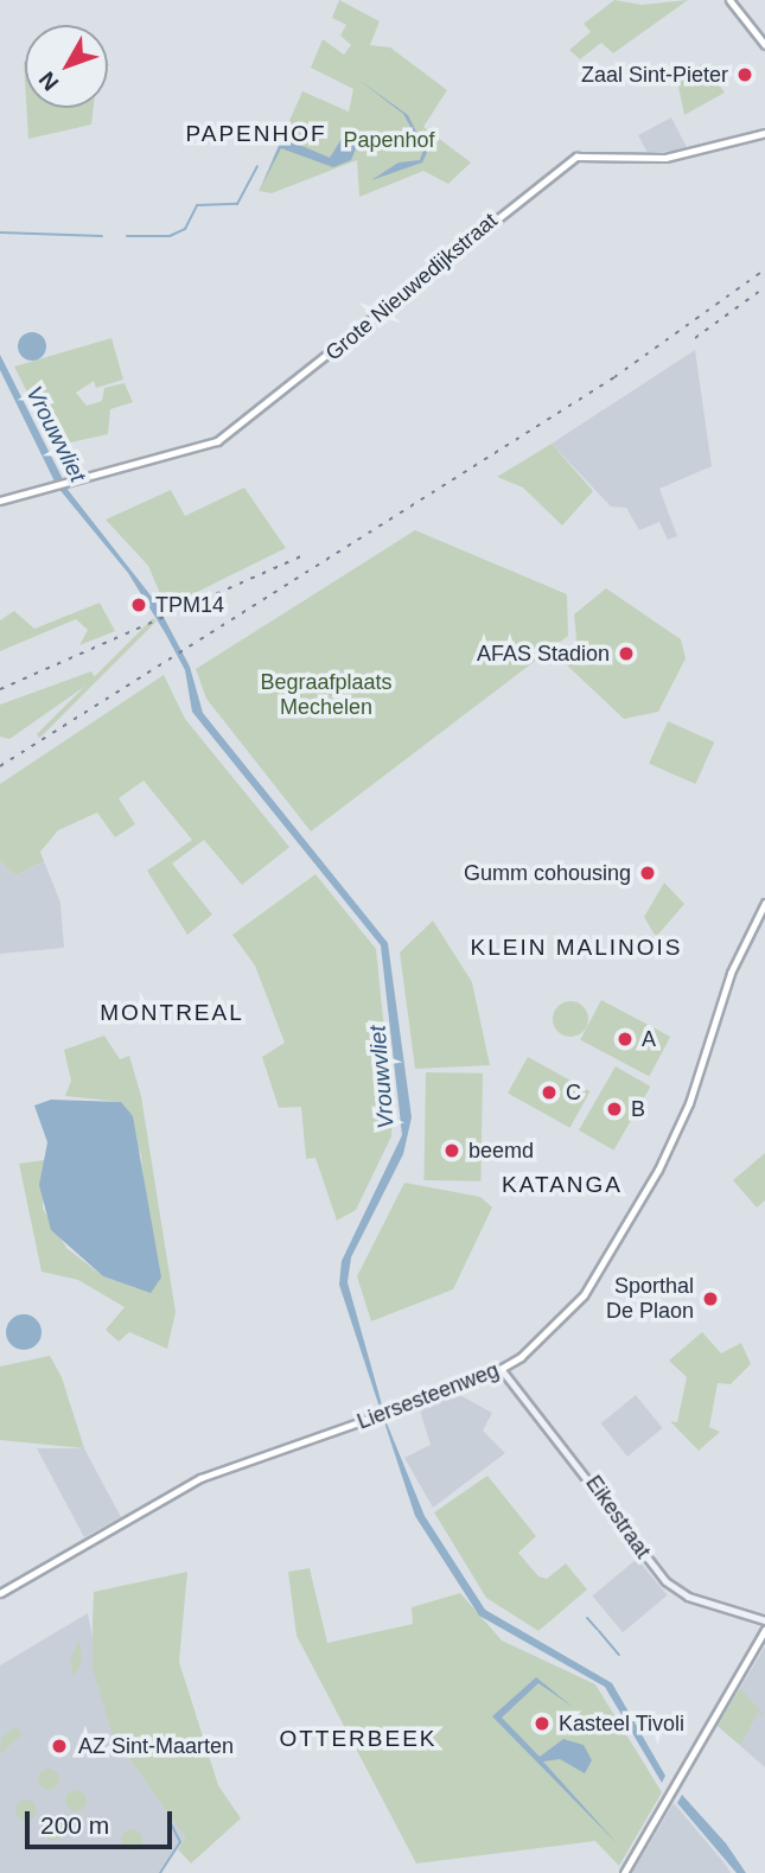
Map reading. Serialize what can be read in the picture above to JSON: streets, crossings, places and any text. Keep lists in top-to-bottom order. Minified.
{"streets":{"main road":["Grote Nieuwedijkstraat","Liersesteenweg"],"street":["Eikestraat"]},"crossings":[["Liersesteenweg","Eikestraat"]],"districts":["PAPENHOF","KLEIN MALINOIS","MONTREAL","KATANGA","OTTERBEEK"],"water":["Vrouwvliet"],"parks":["Papenhof","Begraafplaats Mechelen"],"places":["Zaal Sint-Pieter","TPM14","AFAS Stadion","Gumm cohousing","A","C","B","beemd","Sporthal De Plaon","Kasteel Tivoli","AZ Sint-Maarten"],"scale_bar":"200 m","north":"bottom left"}
